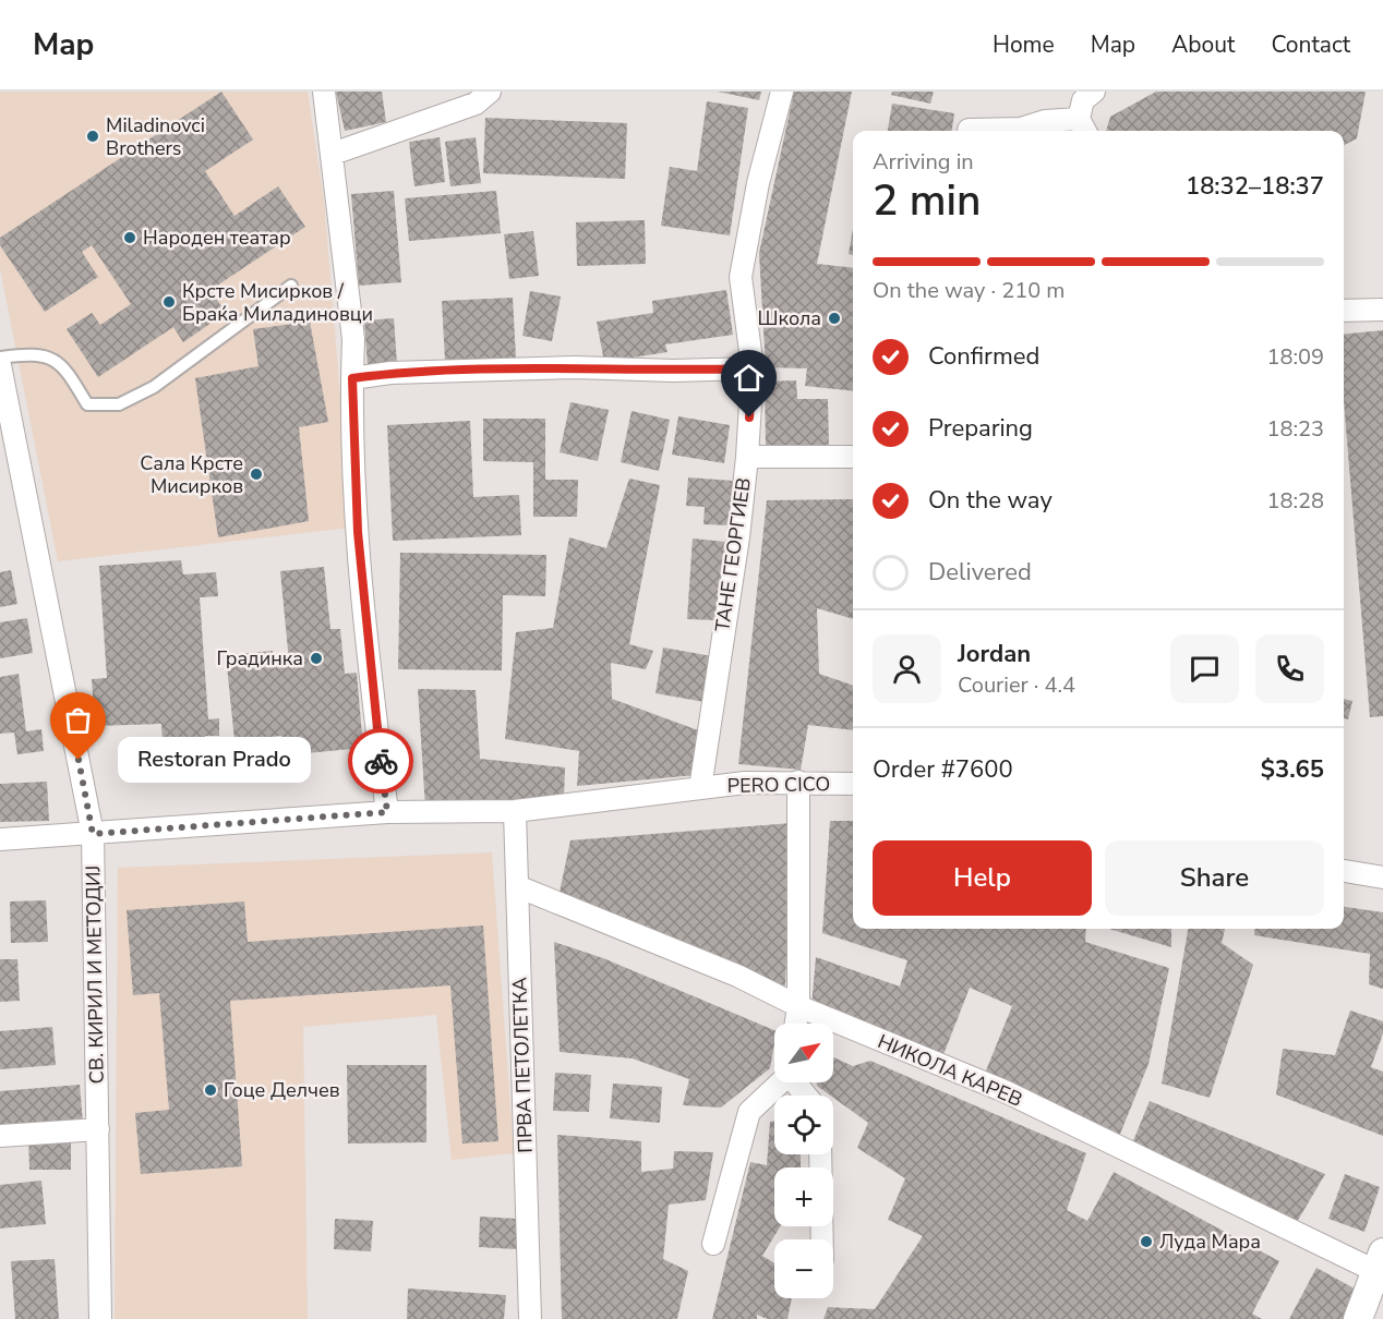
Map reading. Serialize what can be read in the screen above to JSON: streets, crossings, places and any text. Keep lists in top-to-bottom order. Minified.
{"streets":{"street":["ТАНЕ ГЕОРГИЕВ","PERO CICO","СВ. КИРИЛ И МЕТОДИЈ","ПРВА ПЕТОЛЕТКА","НИКОЛА КАРЕВ"]},"crossings":[["ТАНЕ ГЕОРГИЕВ","PERO CICO"],["PERO CICO","СВ. КИРИЛ И МЕТОДИЈ"],["PERO CICO","ПРВА ПЕТОЛЕТКА"],["ПРВА ПЕТОЛЕТКА","НИКОЛА КАРЕВ"]],"places":["Miladinovci Brothers","Народен театар","Крсте Мисирков / Браќа Миладиновци","Школа","Сала Крсте Мисирков","Градинка","Restoran Prado","Гоце Делчев","Луда Мара"],"north":"top right","page":{"header":"Map","nav":["Home","Map","About","Contact"],"heading":["2 min","Arriving in","18:32–18:37"],"panel":["Jordan","Courier · 4.4","Order #7600","$3.65"],"bar":"On the way · 210 m","list":[["Confirmed","18:09"],["Preparing","18:23"],["On the way","18:28"],"Delivered"],"bubble":"Restoran Prado","buttons":["Help","Share"],"map_buttons":["+","−"]}}
